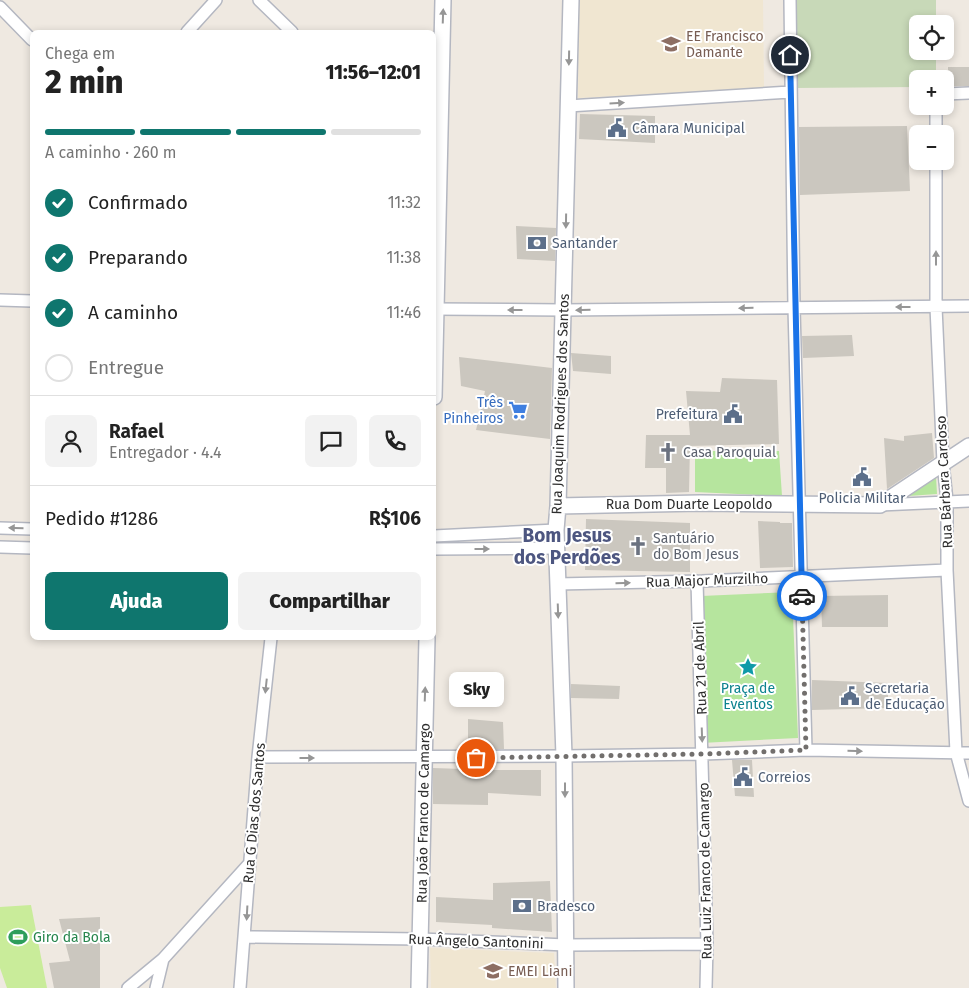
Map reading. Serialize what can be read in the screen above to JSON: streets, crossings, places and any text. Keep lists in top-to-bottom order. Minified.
{"streets":{"street":["Rua Joaquim Rodrigues dos Santos","Rua Bárbara Cardoso","Rua Dom Duarte Leopoldo","Rua Major Murzilho","Rua 21 de Abril","Rua G Dias dos Santos","Rua João Franco de Camargo","Rua Luiz Franco de Camargo","Rua Ângelo Santonini"]},"crossings":[["Rua Joaquim Rodrigues dos Santos","Rua Dom Duarte Leopoldo"],["Rua Joaquim Rodrigues dos Santos","Rua Major Murzilho"],["Rua Joaquim Rodrigues dos Santos","Rua Ângelo Santonini"],["Rua Bárbara Cardoso","Rua Major Murzilho"],["Rua Major Murzilho","Rua 21 de Abril"],["Rua 21 de Abril","Rua Luiz Franco de Camargo"],["Rua G Dias dos Santos","Rua Ângelo Santonini"],["Rua João Franco de Camargo","Rua Ângelo Santonini"],["Rua Luiz Franco de Camargo","Rua Ângelo Santonini"]],"one_way":["Rua Joaquim Rodrigues dos Santos","Rua Major Murzilho","Rua 21 de Abril","Rua G Dias dos Santos"],"districts":["Bom Jesus dos Perdões"],"places":{"school or university":["EE Francisco Damante","EMEI Liani"],"public building":["Câmara Municipal","Prefeitura","Policia Militar","Secretaria de Educação","Correios"],"bank":["Santander","Bradesco"],"supermarket":["Três Pinheiros"],"church":["Casa Paroquial","Santuário do Bom Jesus"],"place":["Praça de Eventos"],"other":["Sky"],"sports":["Giro da Bola"]},"page":{"map_buttons":["+","−"],"heading":["2 min","Chega em","11:56–12:01"],"panel":["Rafael","Entregador · 4.4","Pedido #1286","R$106"],"bar":"A caminho · 260 m","list":[["Confirmado","11:32"],["Preparando","11:38"],["A caminho","11:46"],"Entregue"],"buttons":["Ajuda","Compartilhar"],"bubble":"Sky"}}
